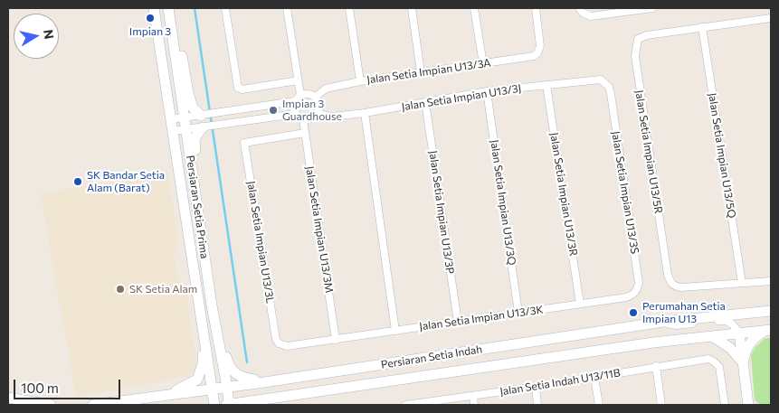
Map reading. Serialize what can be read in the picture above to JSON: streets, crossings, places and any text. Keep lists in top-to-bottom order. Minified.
{"streets":{"street":["Jalan Setia Impian U13/3A","Jalan Setia Impian U13/3J","Jalan Setia Impian U13/5R","Jalan Setia Impian U13/5Q","Jalan Setia Impian U13/3S","Jalan Setia Impian U13/3R","Jalan Setia Impian U13/3Q","Persiaran Setia Prima","Jalan Setia Impian U13/3P","Jalan Setia Impian U13/3M","Jalan Setia Impian U13/3L","Jalan Setia Impian U13/3K","Persiaran Setia Indah","Jalan Setia Indah U13/11B"]},"crossings":[["Jalan Setia Impian U13/3A","Jalan Setia Impian U13/3J"],["Jalan Setia Impian U13/3A","Jalan Setia Impian U13/3M"],["Jalan Setia Impian U13/3J","Jalan Setia Impian U13/3S"],["Jalan Setia Impian U13/3J","Jalan Setia Impian U13/3R"],["Jalan Setia Impian U13/3J","Jalan Setia Impian U13/3Q"],["Jalan Setia Impian U13/3J","Jalan Setia Impian U13/3P"],["Jalan Setia Impian U13/3J","Jalan Setia Impian U13/3M"],["Jalan Setia Impian U13/5R","Jalan Setia Impian U13/5Q"],["Jalan Setia Impian U13/3S","Jalan Setia Impian U13/3K"],["Jalan Setia Impian U13/3R","Jalan Setia Impian U13/3K"],["Jalan Setia Impian U13/3Q","Jalan Setia Impian U13/3K"],["Persiaran Setia Prima","Persiaran Setia Indah"],["Jalan Setia Impian U13/3P","Jalan Setia Impian U13/3K"],["Jalan Setia Impian U13/3M","Jalan Setia Impian U13/3L"],["Jalan Setia Impian U13/3M","Jalan Setia Impian U13/3K"],["Jalan Setia Impian U13/3L","Jalan Setia Impian U13/3K"]],"places":["Impian 3","Impian 3 Guardhouse","SK Bandar Setia Alam (Barat)","SK Setia Alam","Perumahan Setia Impian U13"],"scale_bar":"100 m","north":"right"}
